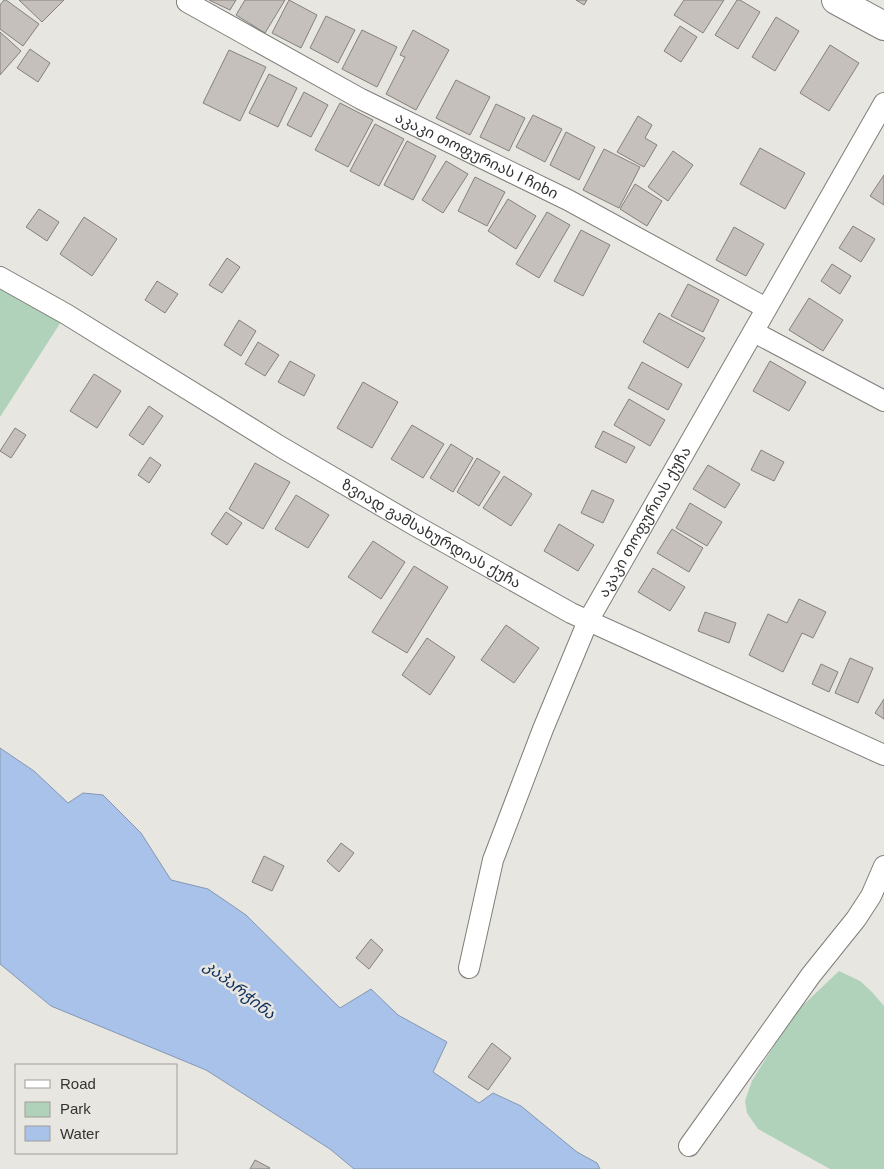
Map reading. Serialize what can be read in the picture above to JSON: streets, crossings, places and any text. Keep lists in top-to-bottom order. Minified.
{"streets":{"street":["აკაკი თოფურიას I ჩიხი","აკაკი თოფურიას ქუჩა","ზვიად გამსახურდიას ქუჩა"]},"crossings":[["აკაკი თოფურიას I ჩიხი","აკაკი თოფურიას ქუჩა"],["აკაკი თოფურიას ქუჩა","ზვიად გამსახურდიას ქუჩა"]],"water":["კაპარჭინა"],"legend":["Road","Park","Water"]}
